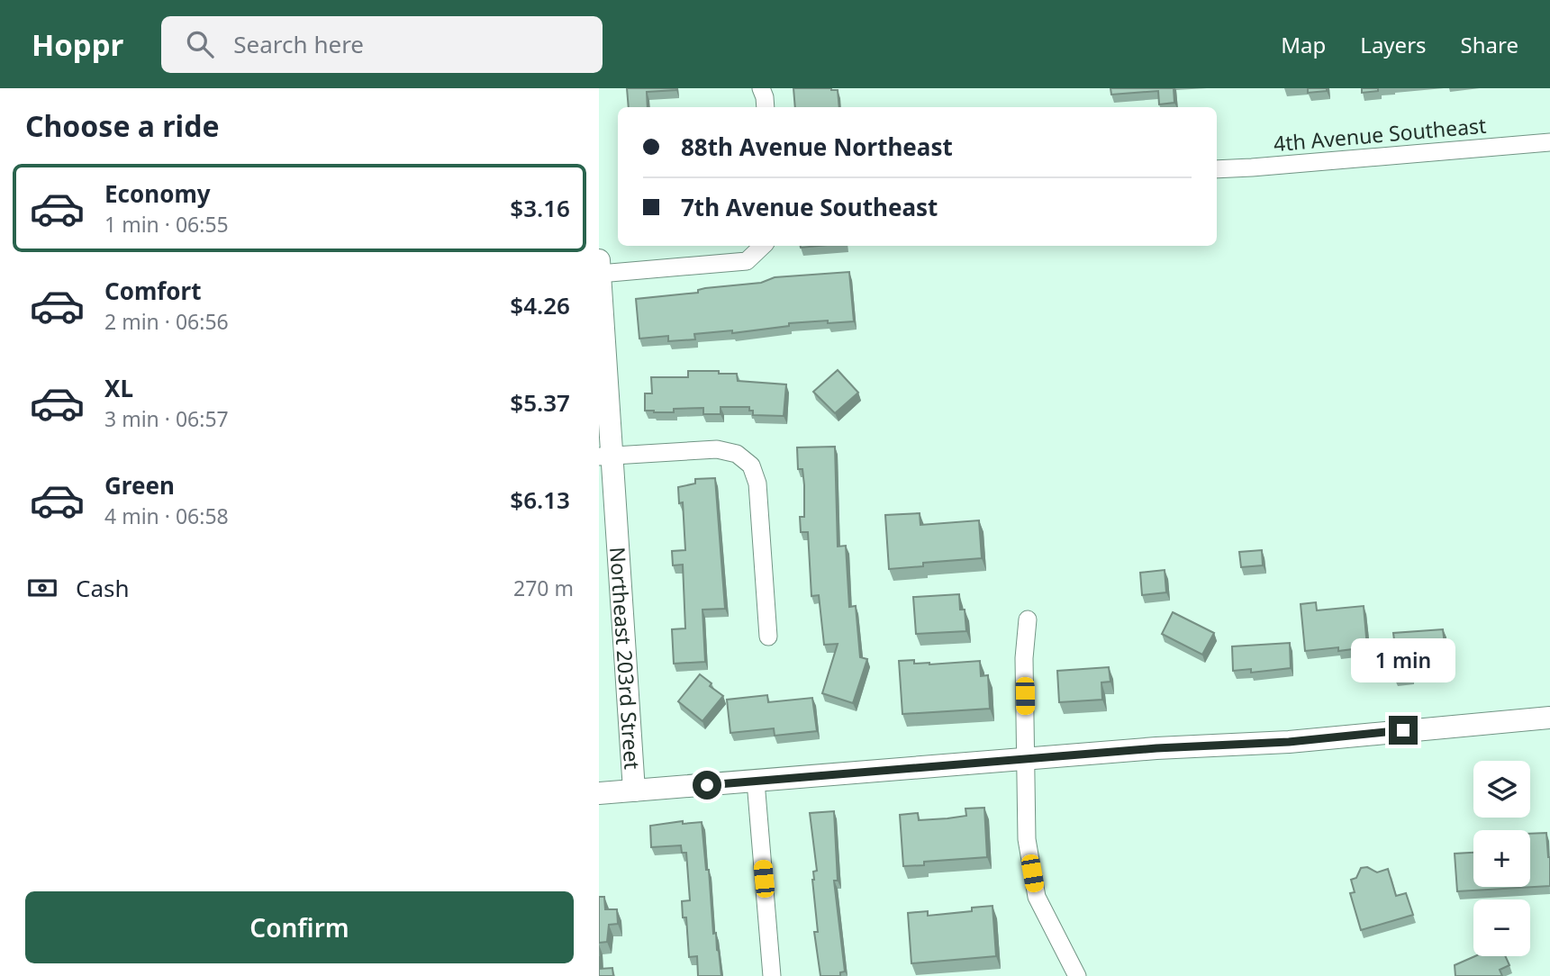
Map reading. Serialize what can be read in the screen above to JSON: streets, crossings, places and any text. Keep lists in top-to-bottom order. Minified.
{"streets":{"street":["4th Avenue Southeast","Northeast 203rd Street"]},"page":{"header":"Hoppr","search":"Search here","nav":["Map","Layers","Share"],"heading":"Choose a ride","banner":["88th Avenue Northeast","7th Avenue Southeast"],"list":[{"name":"Economy","note":"1 min · 06:55","value":"$3.16"},{"name":"Comfort","note":"2 min · 06:56","value":"$4.26"},{"name":"XL","note":"3 min · 06:57","value":"$5.37"},{"name":"Green","note":"4 min · 06:58","value":"$6.13"}],"pay":["Cash","270 m"],"bubble":"1 min","map_buttons":["+","−"],"buttons":"Confirm"}}
